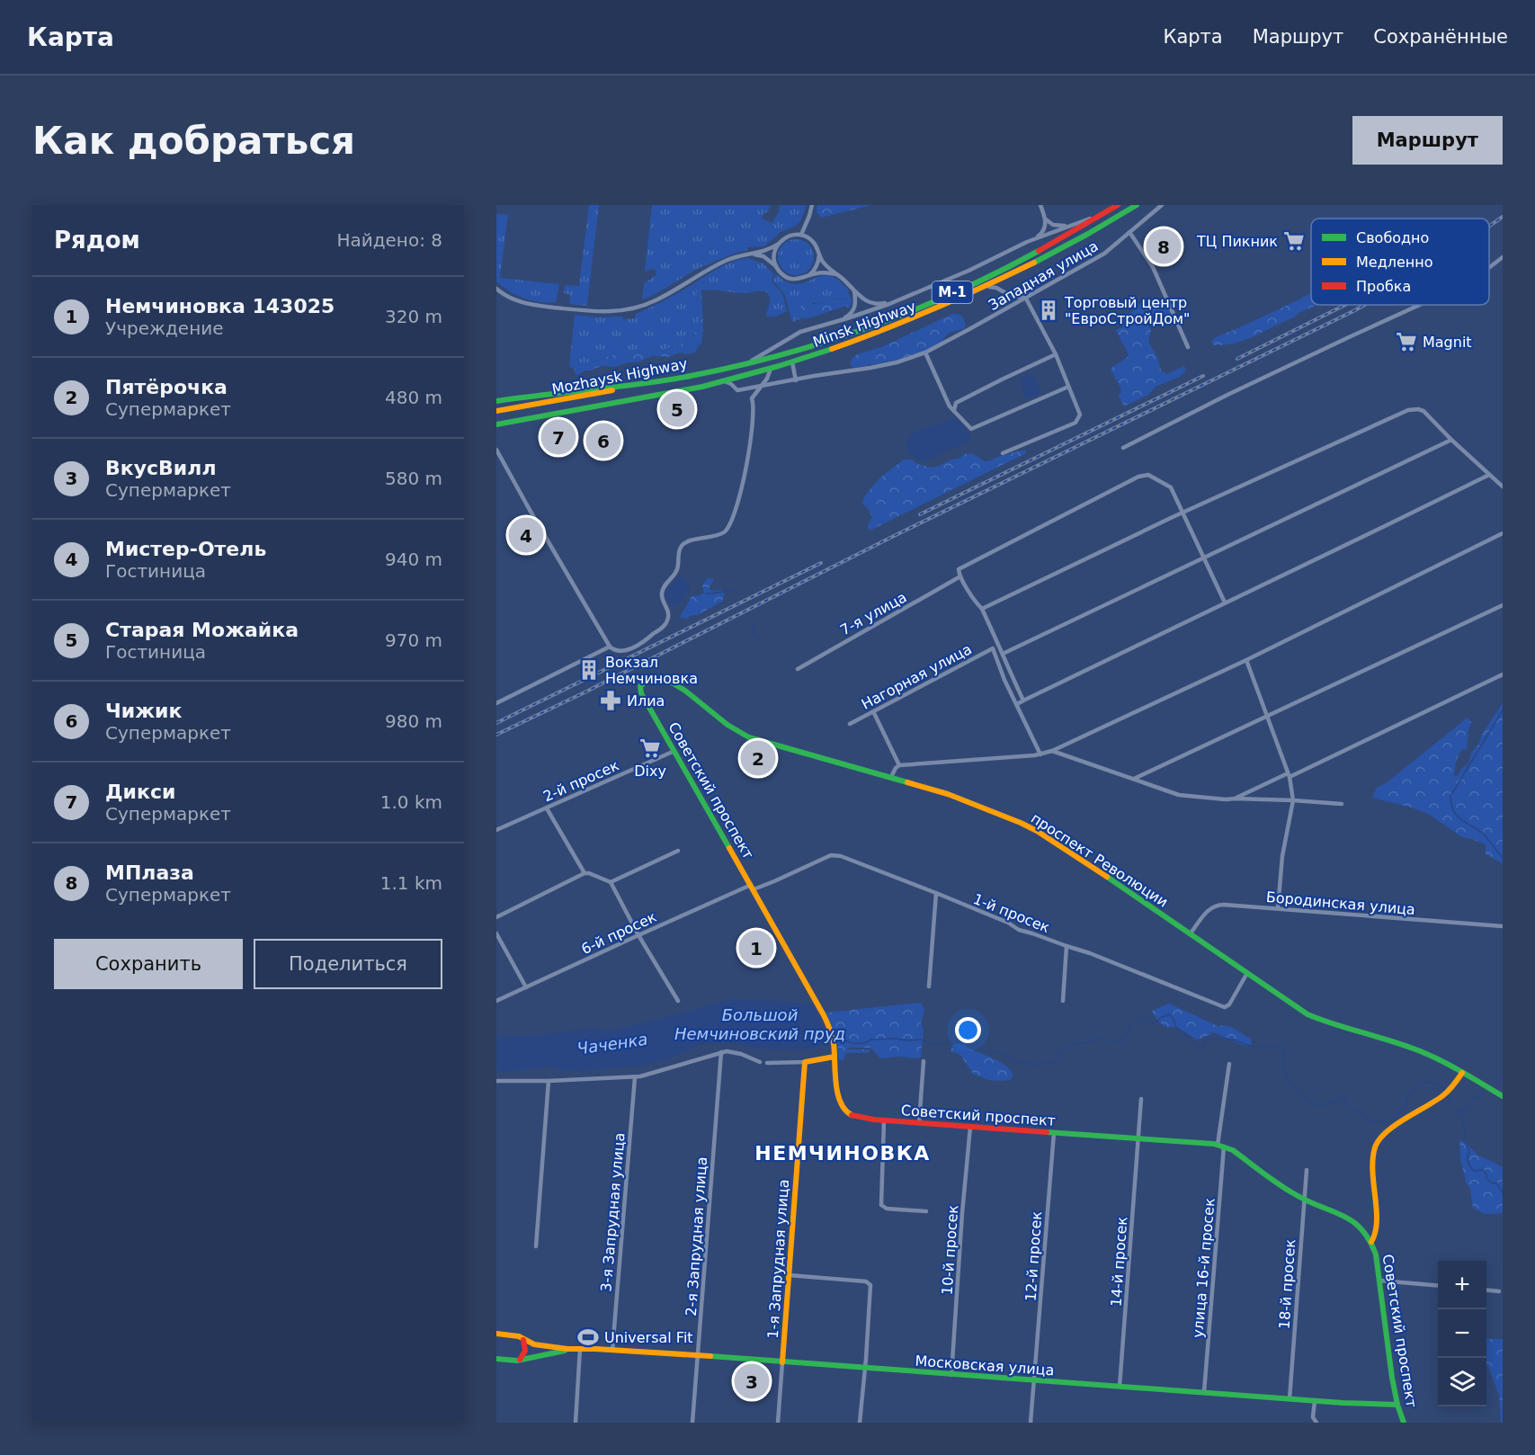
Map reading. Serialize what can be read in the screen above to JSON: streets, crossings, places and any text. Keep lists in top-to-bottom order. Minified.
{"streets":{"main road":["М-1","Minsk Highway","Mozhaysk Highway","Советский проспект","проспект Революции","1-я Запрудная улица","Московская улица"],"street":["Западная улица","7-я улица","Нагорная улица","2-й просек","Бородинская улица","1-й просек","6-й просек","3-я Запрудная улица","2-я Запрудная улица","10-й просек","12-й просек","14-й просек","улица 16-й просек","18-й просек"]},"crossings":[["Западная улица","Minsk Highway"],["М-1","Mozhaysk Highway"],["Minsk Highway","Mozhaysk Highway"],["2-й просек","Советский проспект"],["Советский проспект","проспект Революции"],["Советский проспект","1-й просек"],["Советский проспект","6-й просек"],["Советский проспект","10-й просек"],["Советский проспект","12-й просек"],["Советский проспект","14-й просек"],["Советский проспект","улица 16-й просек"],["Советский проспект","18-й просек"],["Советский проспект","Московская улица"],["проспект Революции","Бородинская улица"],["проспект Революции","1-й просек"],["1-й просек","6-й просек"],["3-я Запрудная улица","Московская улица"],["2-я Запрудная улица","Московская улица"],["10-й просек","Московская улица"],["12-й просек","Московская улица"],["1-я Запрудная улица","Московская улица"],["14-й просек","Московская улица"],["улица 16-й просек","Московская улица"],["18-й просек","Московская улица"]],"districts":["НЕМЧИНОВКА"],"water":["Большой Немчиновский пруд","Чаченка"],"places":{"supermarket":["ТЦ Пикник","Magnit","Dixy"],"building":["Торговый центр \"ЕвроСтройДом\"","Вокзал Немчиновка"],"pharmacy":["Илиа"],"sports":["Universal Fit"]},"legend":["Свободно","Медленно","Пробка"],"page":{"header":"Карта","nav":["Карта","Маршрут","Сохранённые"],"buttons":["Маршрут",["Сохранить","Поделиться"]],"title":"Как добраться","heading":["Рядом","Найдено: 8"],"pins":["8","5","7","6","4","2","1","3"],"list":[{"mark":"1","name":"Немчиновка 143025","note":"Учреждение","value":"320 m"},{"mark":"2","name":"Пятёрочка","note":"Супермаркет","value":"480 m"},{"mark":"3","name":"ВкусВилл","note":"Супермаркет","value":"580 m"},{"mark":"4","name":"Мистер-Отель","note":"Гостиница","value":"940 m"},{"mark":"5","name":"Старая Можайка","note":"Гостиница","value":"970 m"},{"mark":"6","name":"Чижик","note":"Супермаркет","value":"980 m"},{"mark":"7","name":"Дикси","note":"Супермаркет","value":"1.0 km"},{"mark":"8","name":"МПлаза","note":"Супермаркет","value":"1.1 km"}],"map_buttons":["+","−"]}}
